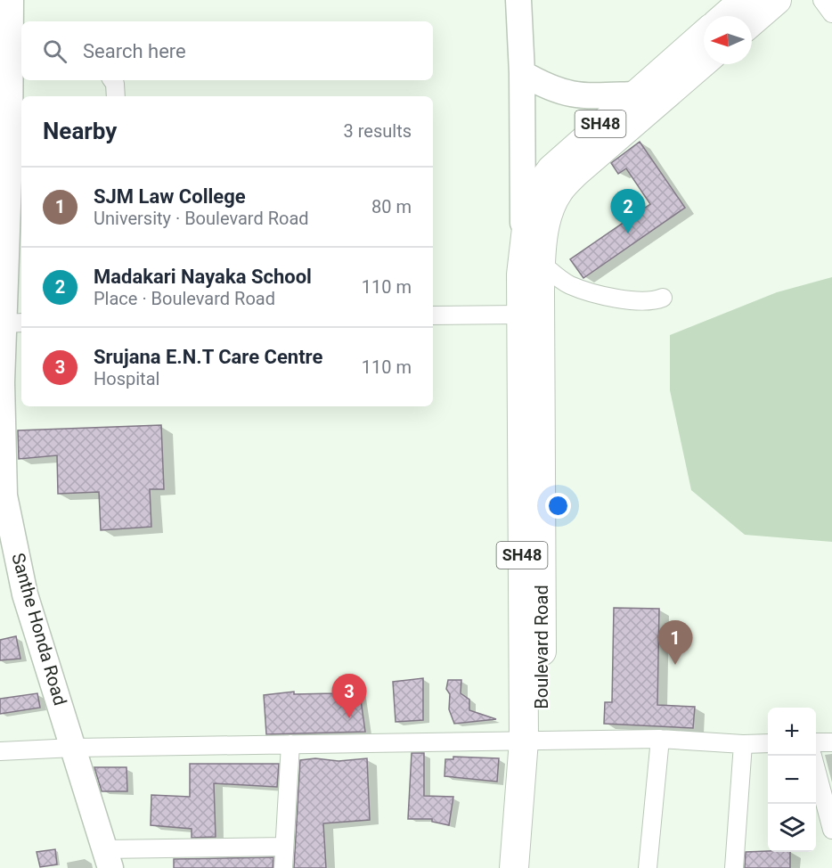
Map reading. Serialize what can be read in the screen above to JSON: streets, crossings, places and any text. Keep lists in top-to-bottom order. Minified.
{"streets":{"main road":["SH48","Santhe Honda Road","Boulevard Road"]},"crossings":[["SH48","Boulevard Road"]],"north":"left","page":{"search":"Search here","heading":["Nearby","3 results"],"list":[{"mark":"1","name":"SJM Law College","note":"University · Boulevard Road","value":"80 m"},{"mark":"2","name":"Madakari Nayaka School","note":"Place · Boulevard Road","value":"110 m"},{"mark":"3","name":"Srujana E.N.T Care Centre","note":"Hospital","value":"110 m"}],"pins":["2","1","3"],"map_buttons":["+","−"]}}
